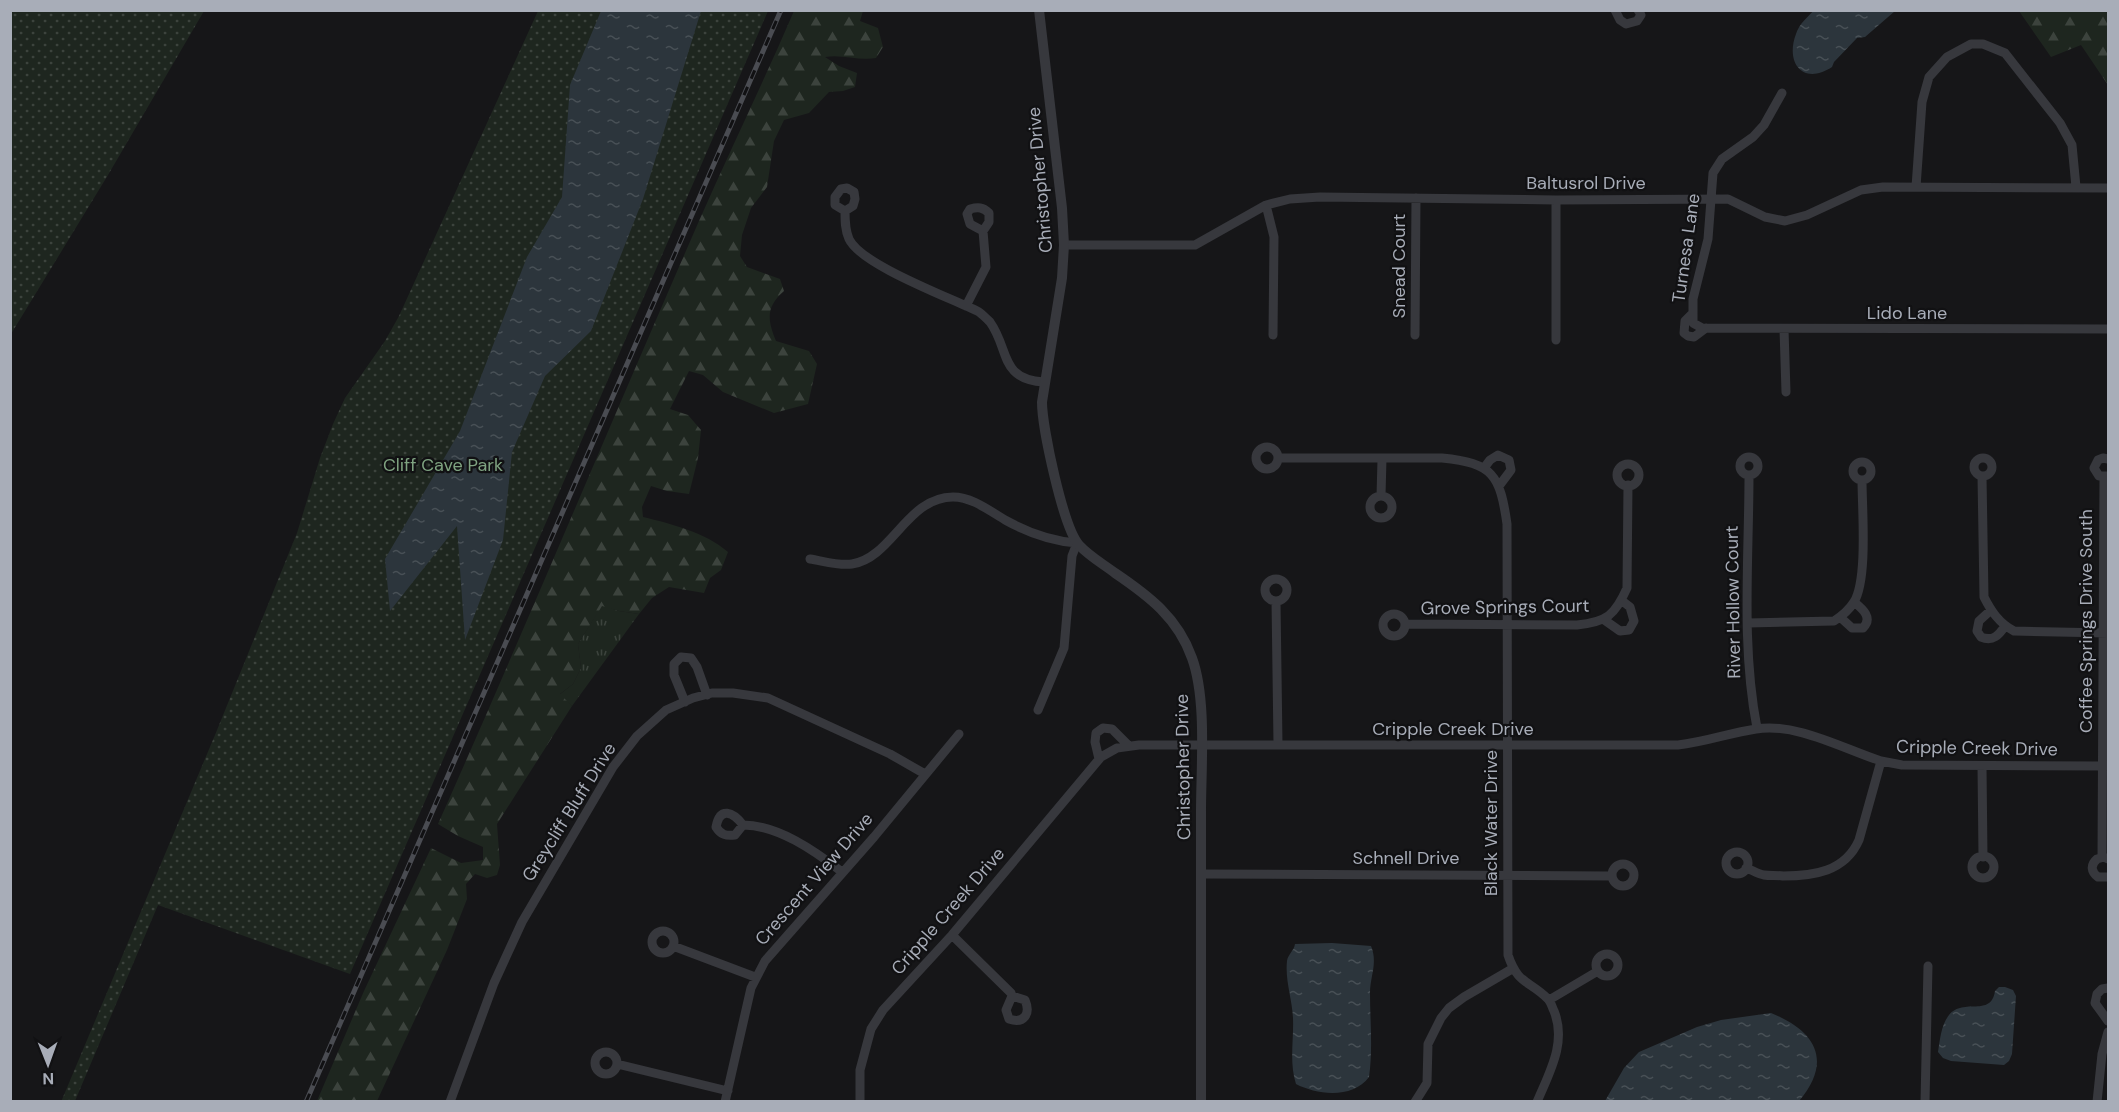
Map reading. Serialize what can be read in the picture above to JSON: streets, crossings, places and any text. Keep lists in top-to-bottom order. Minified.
{"streets":{"street":["Christopher Drive","Baltusrol Drive","Turnesa Lane","Snead Court","Lido Lane","River Hollow Court","Grove Springs Court","Coffee Springs Drive South","Cripple Creek Drive","Greycliff Bluff Drive","Black Water Drive","Schnell Drive","Crescent View Drive"]},"crossings":[["Christopher Drive","Baltusrol Drive"],["Christopher Drive","Cripple Creek Drive"],["Christopher Drive","Schnell Drive"],["Baltusrol Drive","Turnesa Lane"],["Baltusrol Drive","Snead Court"],["Turnesa Lane","Lido Lane"],["River Hollow Court","Cripple Creek Drive"],["Grove Springs Court","Black Water Drive"],["Coffee Springs Drive South","Cripple Creek Drive"],["Cripple Creek Drive","Black Water Drive"],["Greycliff Bluff Drive","Crescent View Drive"],["Black Water Drive","Schnell Drive"]],"parks":["Cliff Cave Park"],"north":"bottom"}
